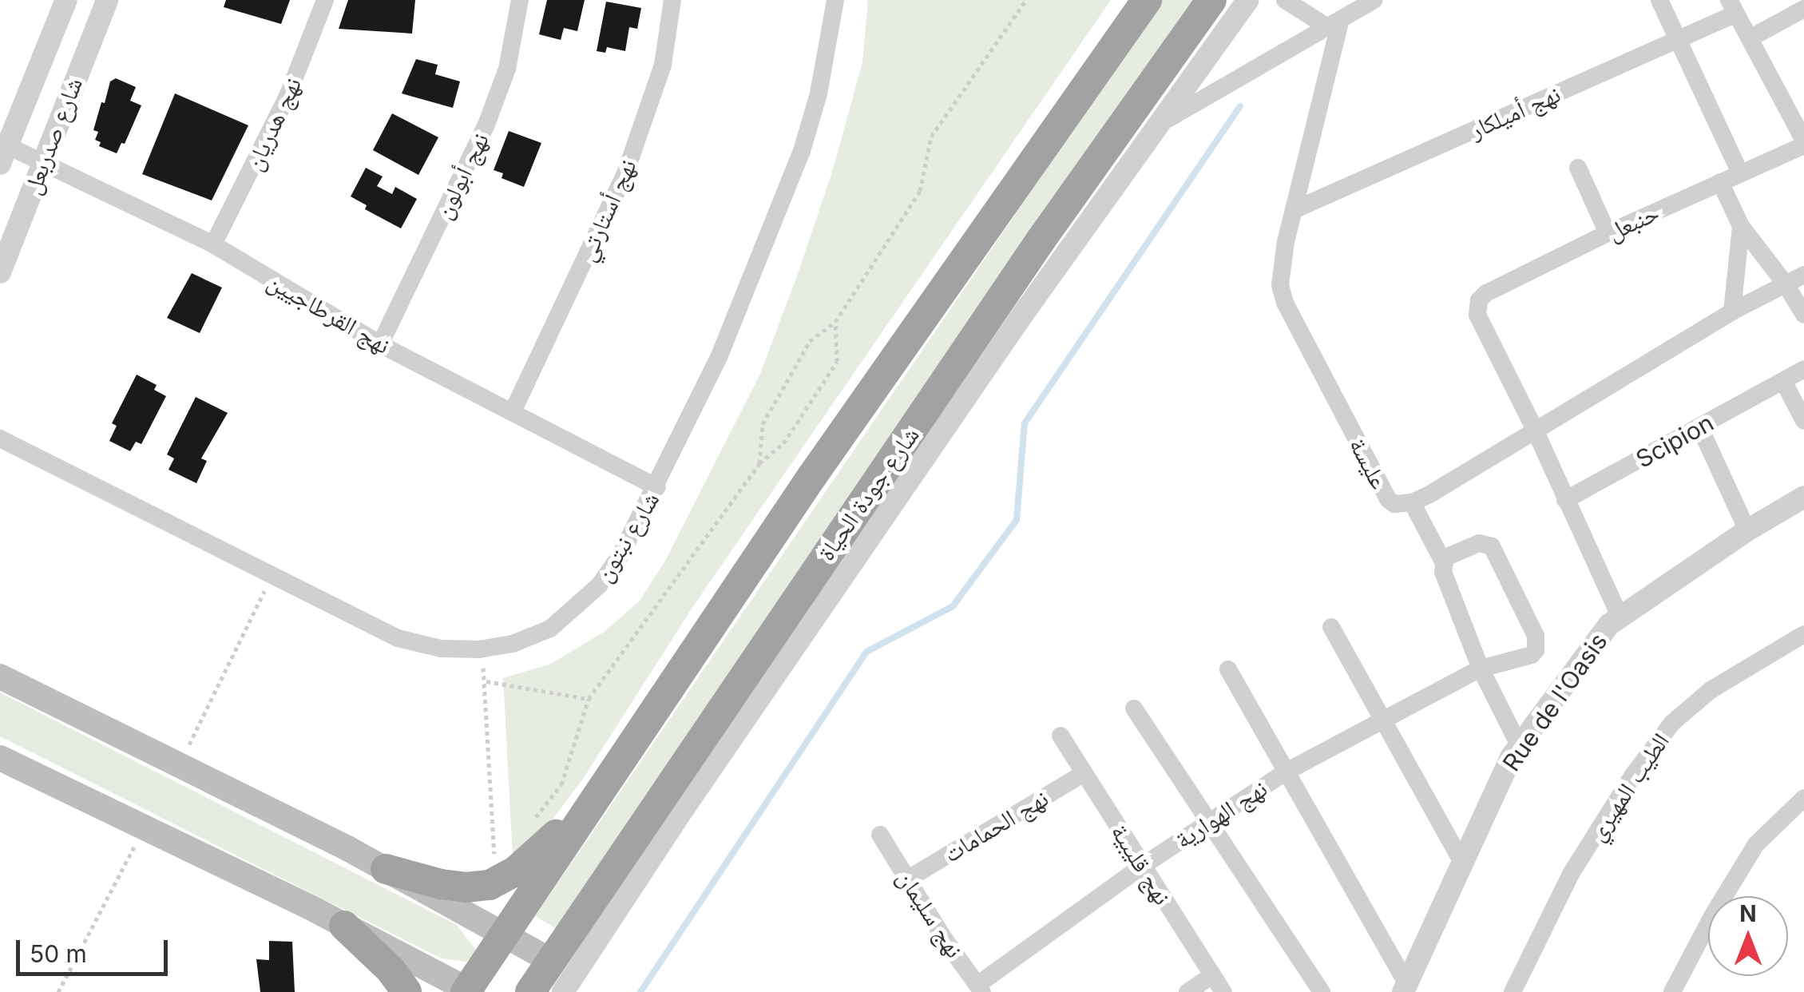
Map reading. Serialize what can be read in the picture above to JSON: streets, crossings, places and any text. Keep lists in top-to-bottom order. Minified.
{"streets":{"highway":["شارع جودة الحياة"],"street":["نهج أميلكار","نهج هدريان","شارع صدربعل","نهج أبولون","نهج أستارتي","حنبعل","نهج القرطاجيين","Scipion","عليسة","شارع نبتون","Rue de l'Oasis","الطيب المهيري","نهج الهوارية","نهج الحمامات","نهج قليبية","نهج سليمان"]},"crossings":[["نهج أميلكار","عليسة"],["نهج هدريان","نهج القرطاجيين"],["شارع صدربعل","نهج القرطاجيين"],["نهج أبولون","نهج القرطاجيين"],["نهج أستارتي","نهج القرطاجيين"],["حنبعل","عليسة"],["نهج القرطاجيين","شارع نبتون"],["نهج الهوارية","نهج قليبية"],["نهج الهوارية","نهج سليمان"],["نهج الحمامات","نهج قليبية"],["نهج الحمامات","نهج سليمان"]],"scale_bar":"50 m","north":"top"}
